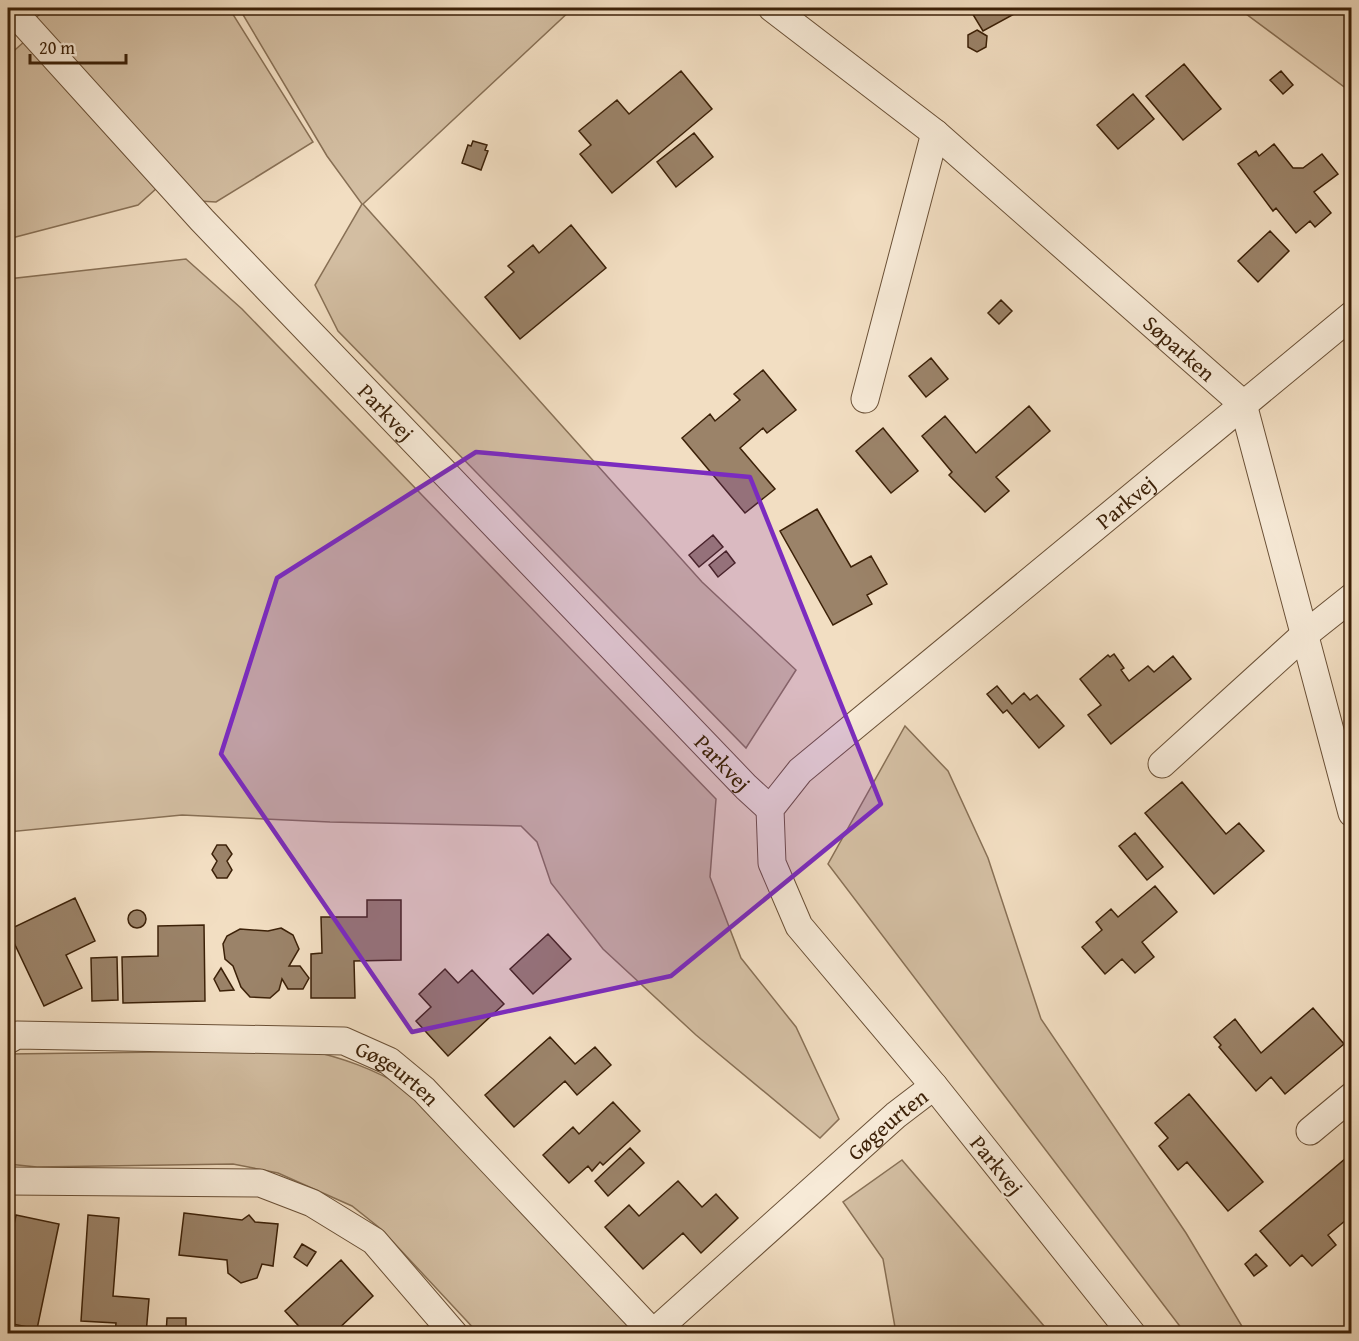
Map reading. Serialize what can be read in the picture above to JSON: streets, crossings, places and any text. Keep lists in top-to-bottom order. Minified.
{"streets":{"street":["Søparken","Parkvej","Gøgeurten"]},"crossings":[["Søparken","Parkvej"],["Parkvej","Gøgeurten"]],"scale_bar":"20 m"}
